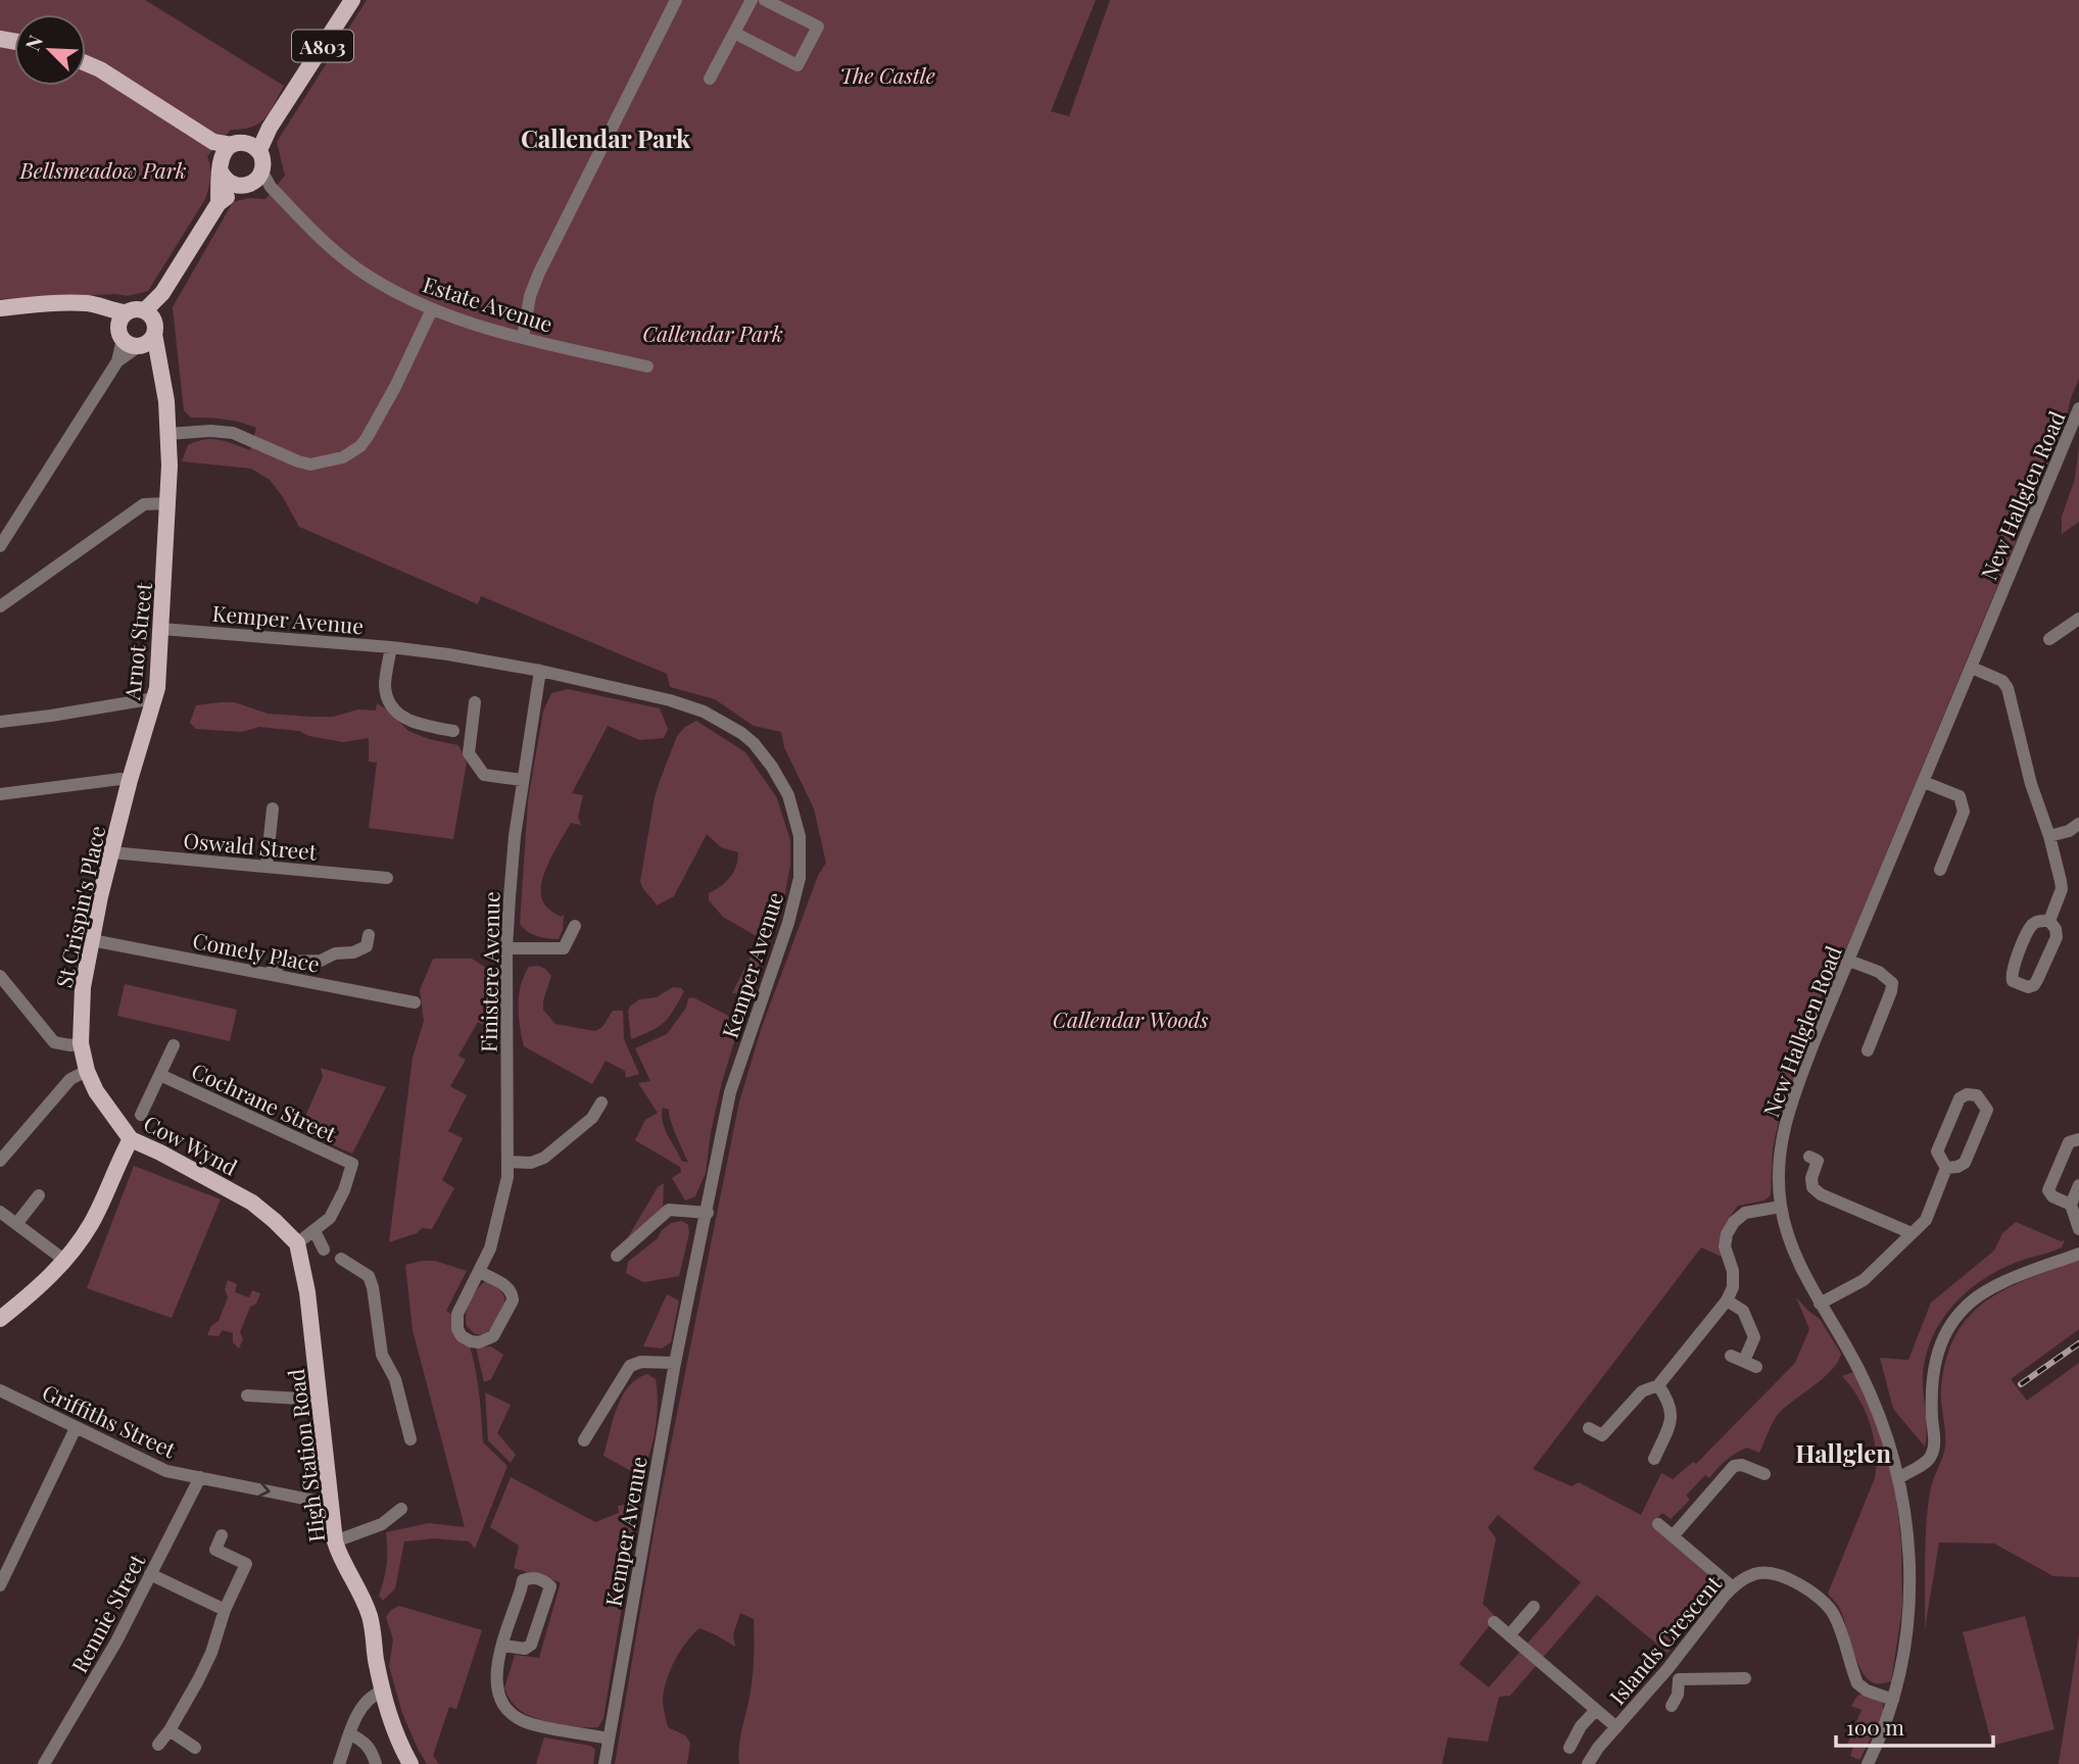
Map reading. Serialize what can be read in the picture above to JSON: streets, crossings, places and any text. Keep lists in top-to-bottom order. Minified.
{"streets":{"main road":["A803","Arnot Street","St Crispin's Place","Cow Wynd","High Station Road"],"street":["Estate Avenue","New Hallglen Road","Kemper Avenue","Oswald Street","Comely Place","Finistere Avenue","Cochrane Street","Griffiths Street","Rennie Street","Islands Crescent"]},"crossings":[["New Hallglen Road","Islands Crescent"],["Kemper Avenue","Arnot Street"],["Kemper Avenue","Finistere Avenue"],["Arnot Street","St Crispin's Place"],["Oswald Street","St Crispin's Place"],["St Crispin's Place","Comely Place"],["St Crispin's Place","Cow Wynd"],["Cow Wynd","High Station Road"],["Griffiths Street","High Station Road"],["Griffiths Street","Rennie Street"]],"districts":["Callendar Park","Hallglen"],"parks":["The Castle","Bellsmeadow Park","Callendar Park","Callendar Woods"],"scale_bar":"100 m","north":"top left"}
